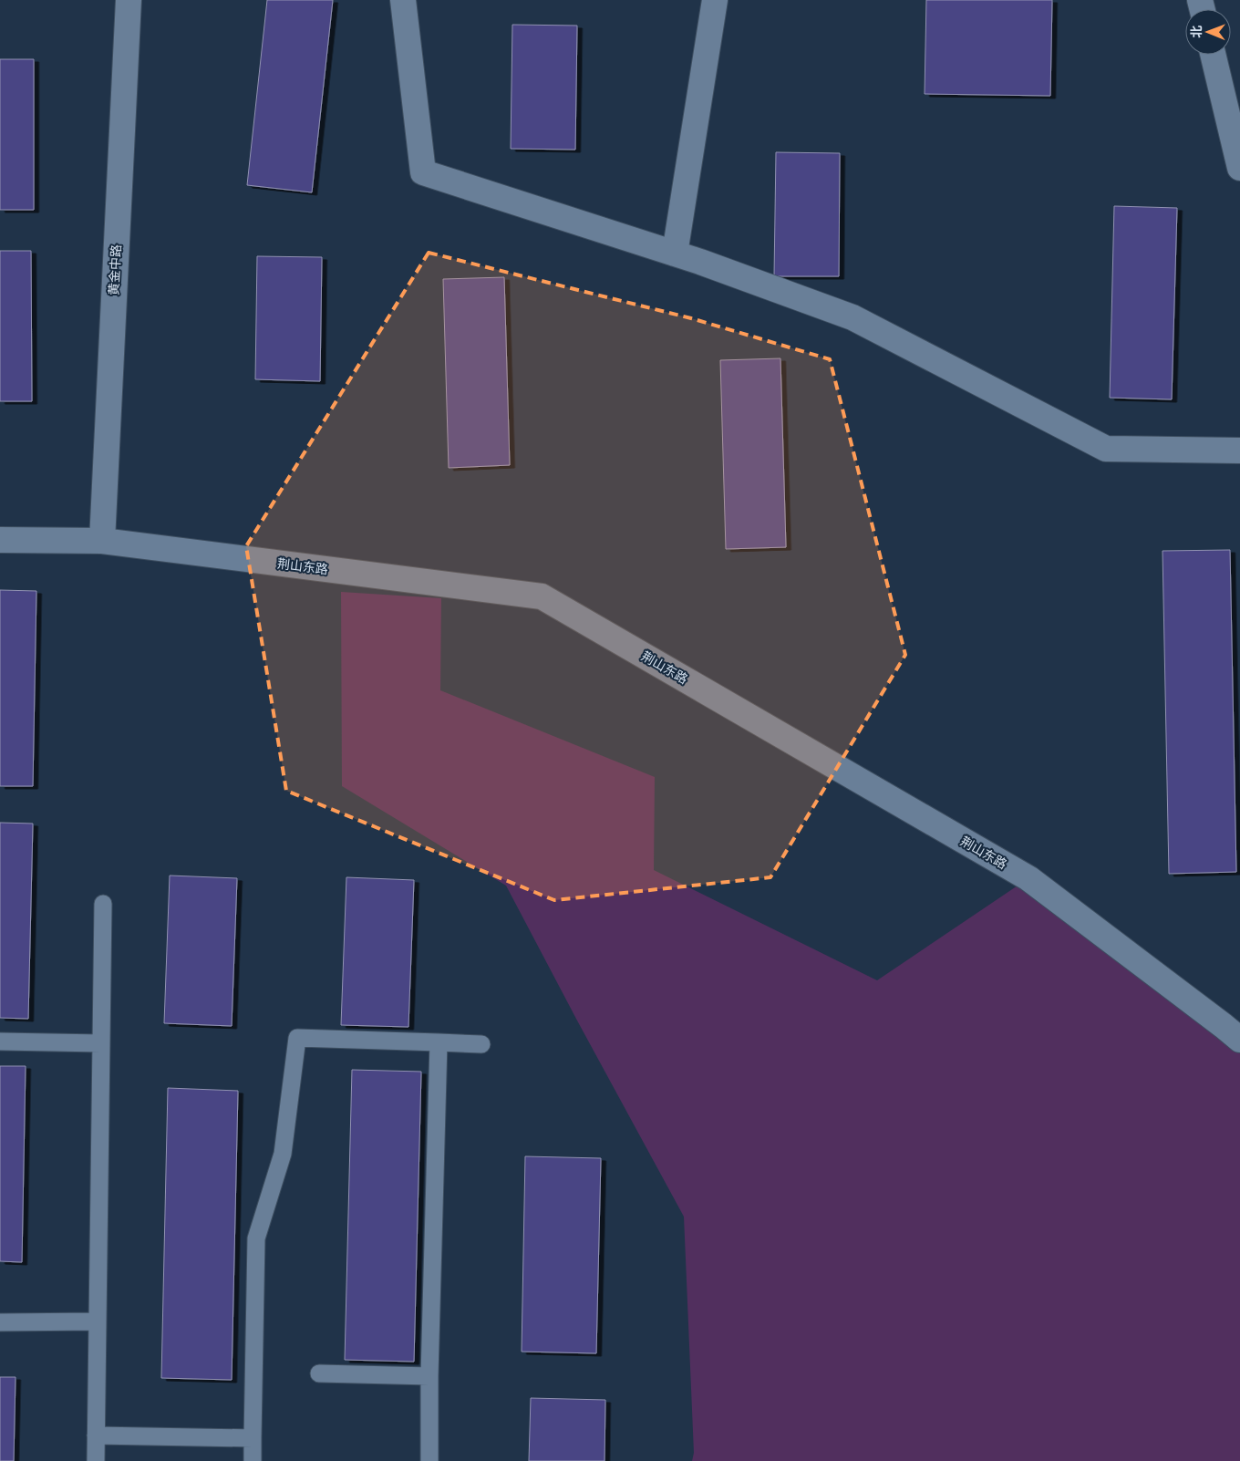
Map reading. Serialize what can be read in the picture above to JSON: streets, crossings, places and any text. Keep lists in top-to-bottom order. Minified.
{"streets":{"street":["黄金中路","荆山东路"]},"crossings":[["黄金中路","荆山东路"]],"north":"left"}
